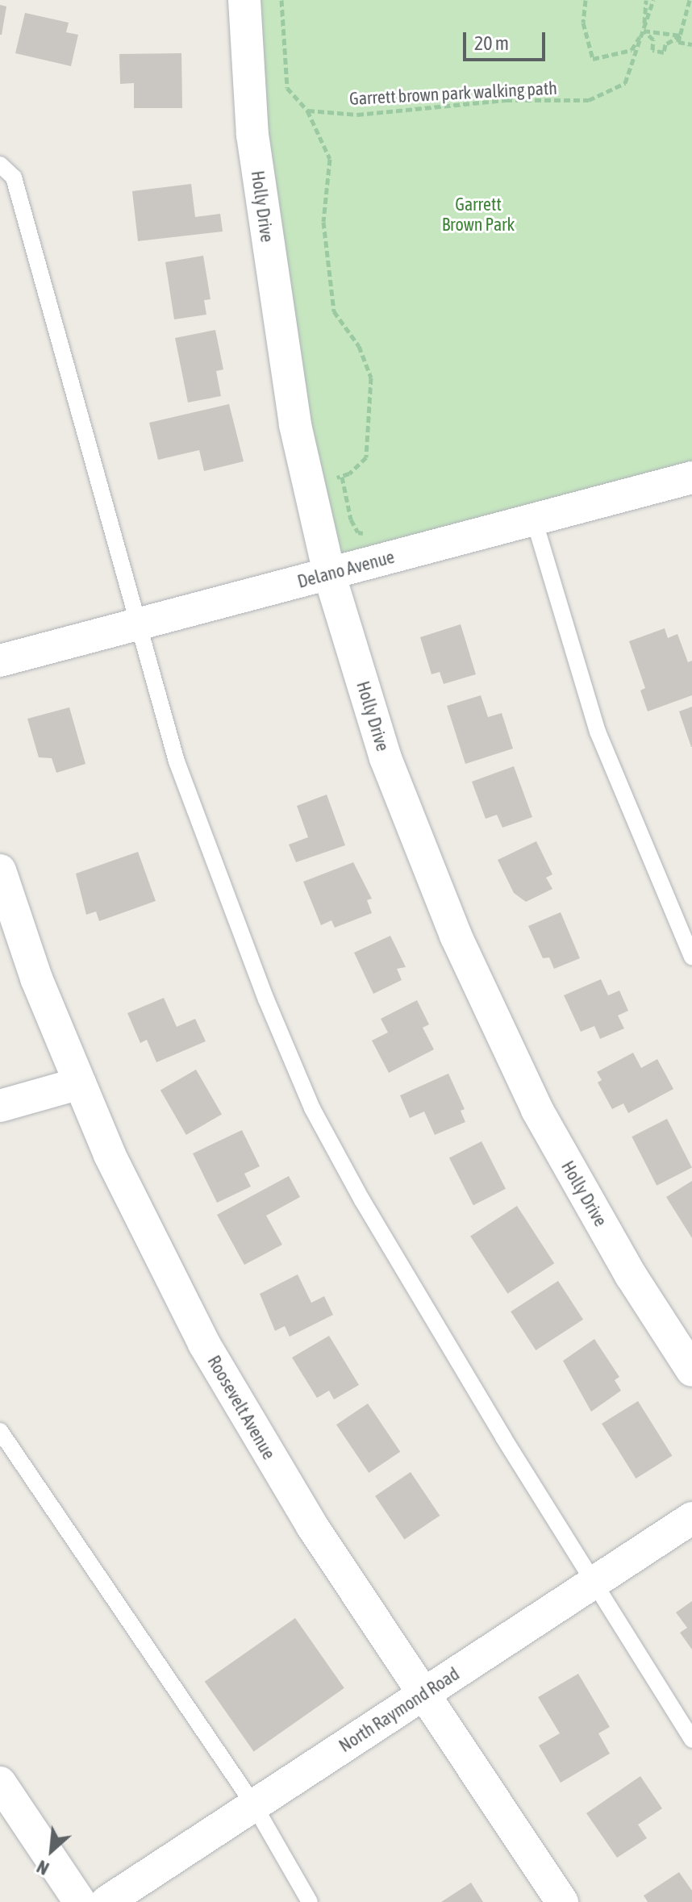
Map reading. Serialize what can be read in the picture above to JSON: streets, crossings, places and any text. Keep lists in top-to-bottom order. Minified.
{"streets":{"street":["Holly Drive","Delano Avenue","Roosevelt Avenue","North Raymond Road"],"path":["Garrett brown park walking path"]},"crossings":[["Holly Drive","Delano Avenue"],["Roosevelt Avenue","North Raymond Road"]],"parks":["Garrett Brown Park"],"scale_bar":"20 m","north":"bottom left"}
